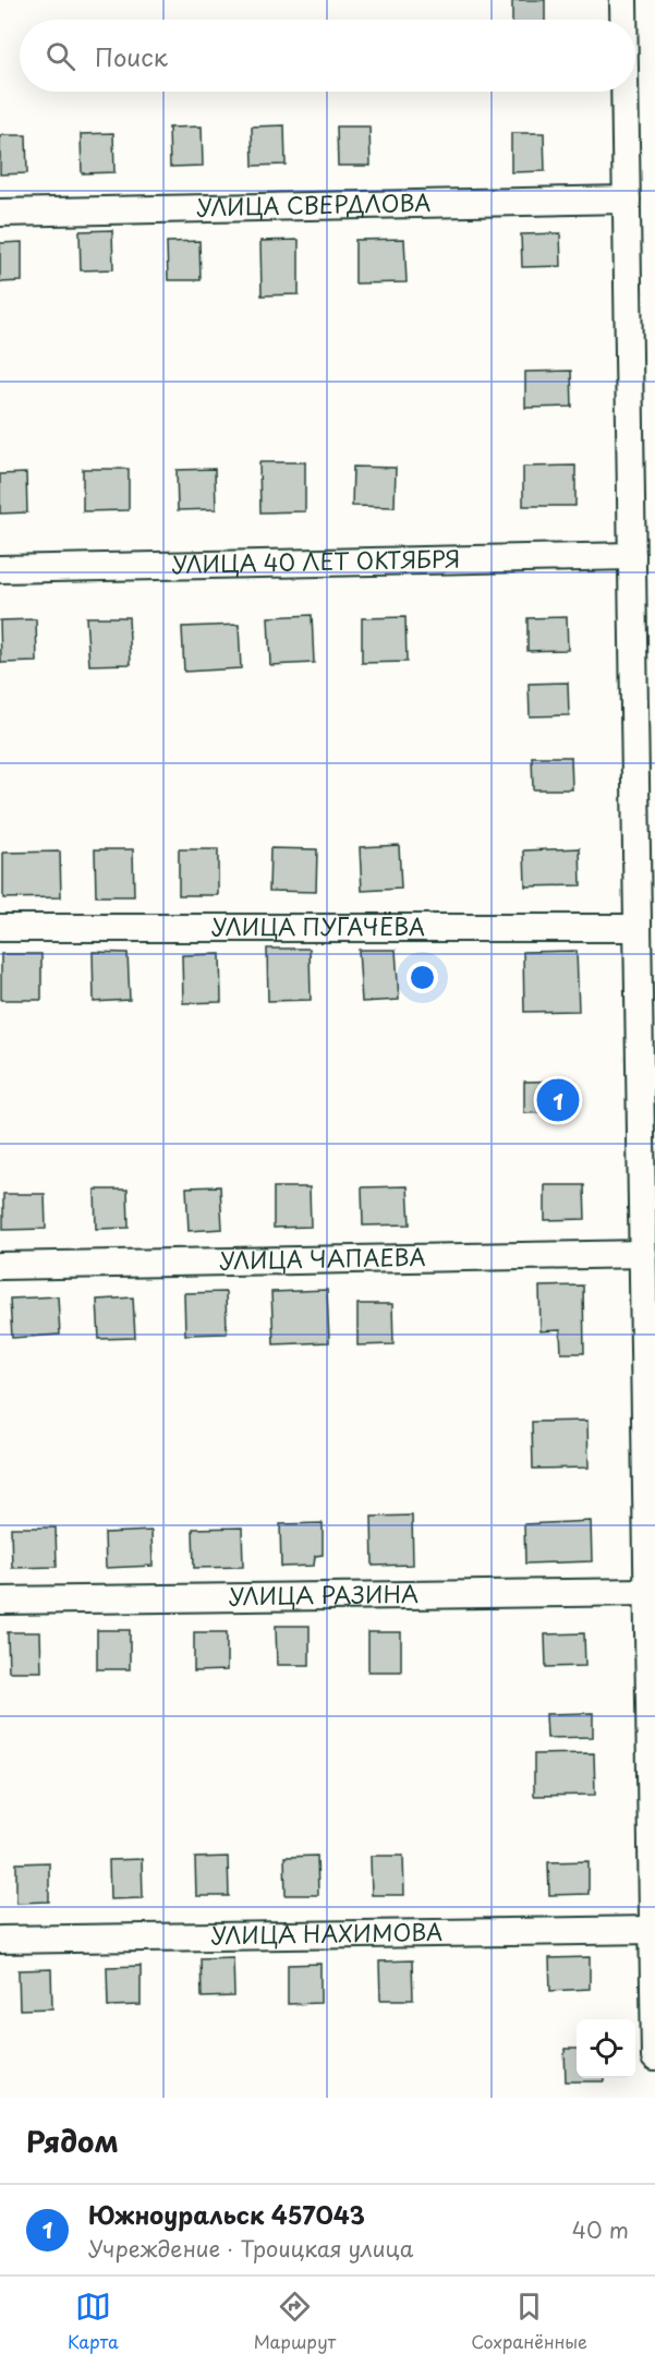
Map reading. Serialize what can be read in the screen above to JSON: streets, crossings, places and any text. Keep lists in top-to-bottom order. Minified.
{"streets":{"street":["УЛИЦА СВЕРДЛОВА","УЛИЦА 40 ЛЕТ ОКТЯБРЯ","УЛИЦА ПУГАЧЁВА","УЛИЦА ЧАПАЕВА","УЛИЦА РАЗИНА","УЛИЦА НАХИМОВА"]},"page":{"search":"Поиск","pins":"1","heading":"Рядом","list":[{"mark":"1","name":"Южноуральск 457043","note":"Учреждение · Троицкая улица","value":"40 m"}],"nav":["Карта","Маршрут","Сохранённые"]}}
